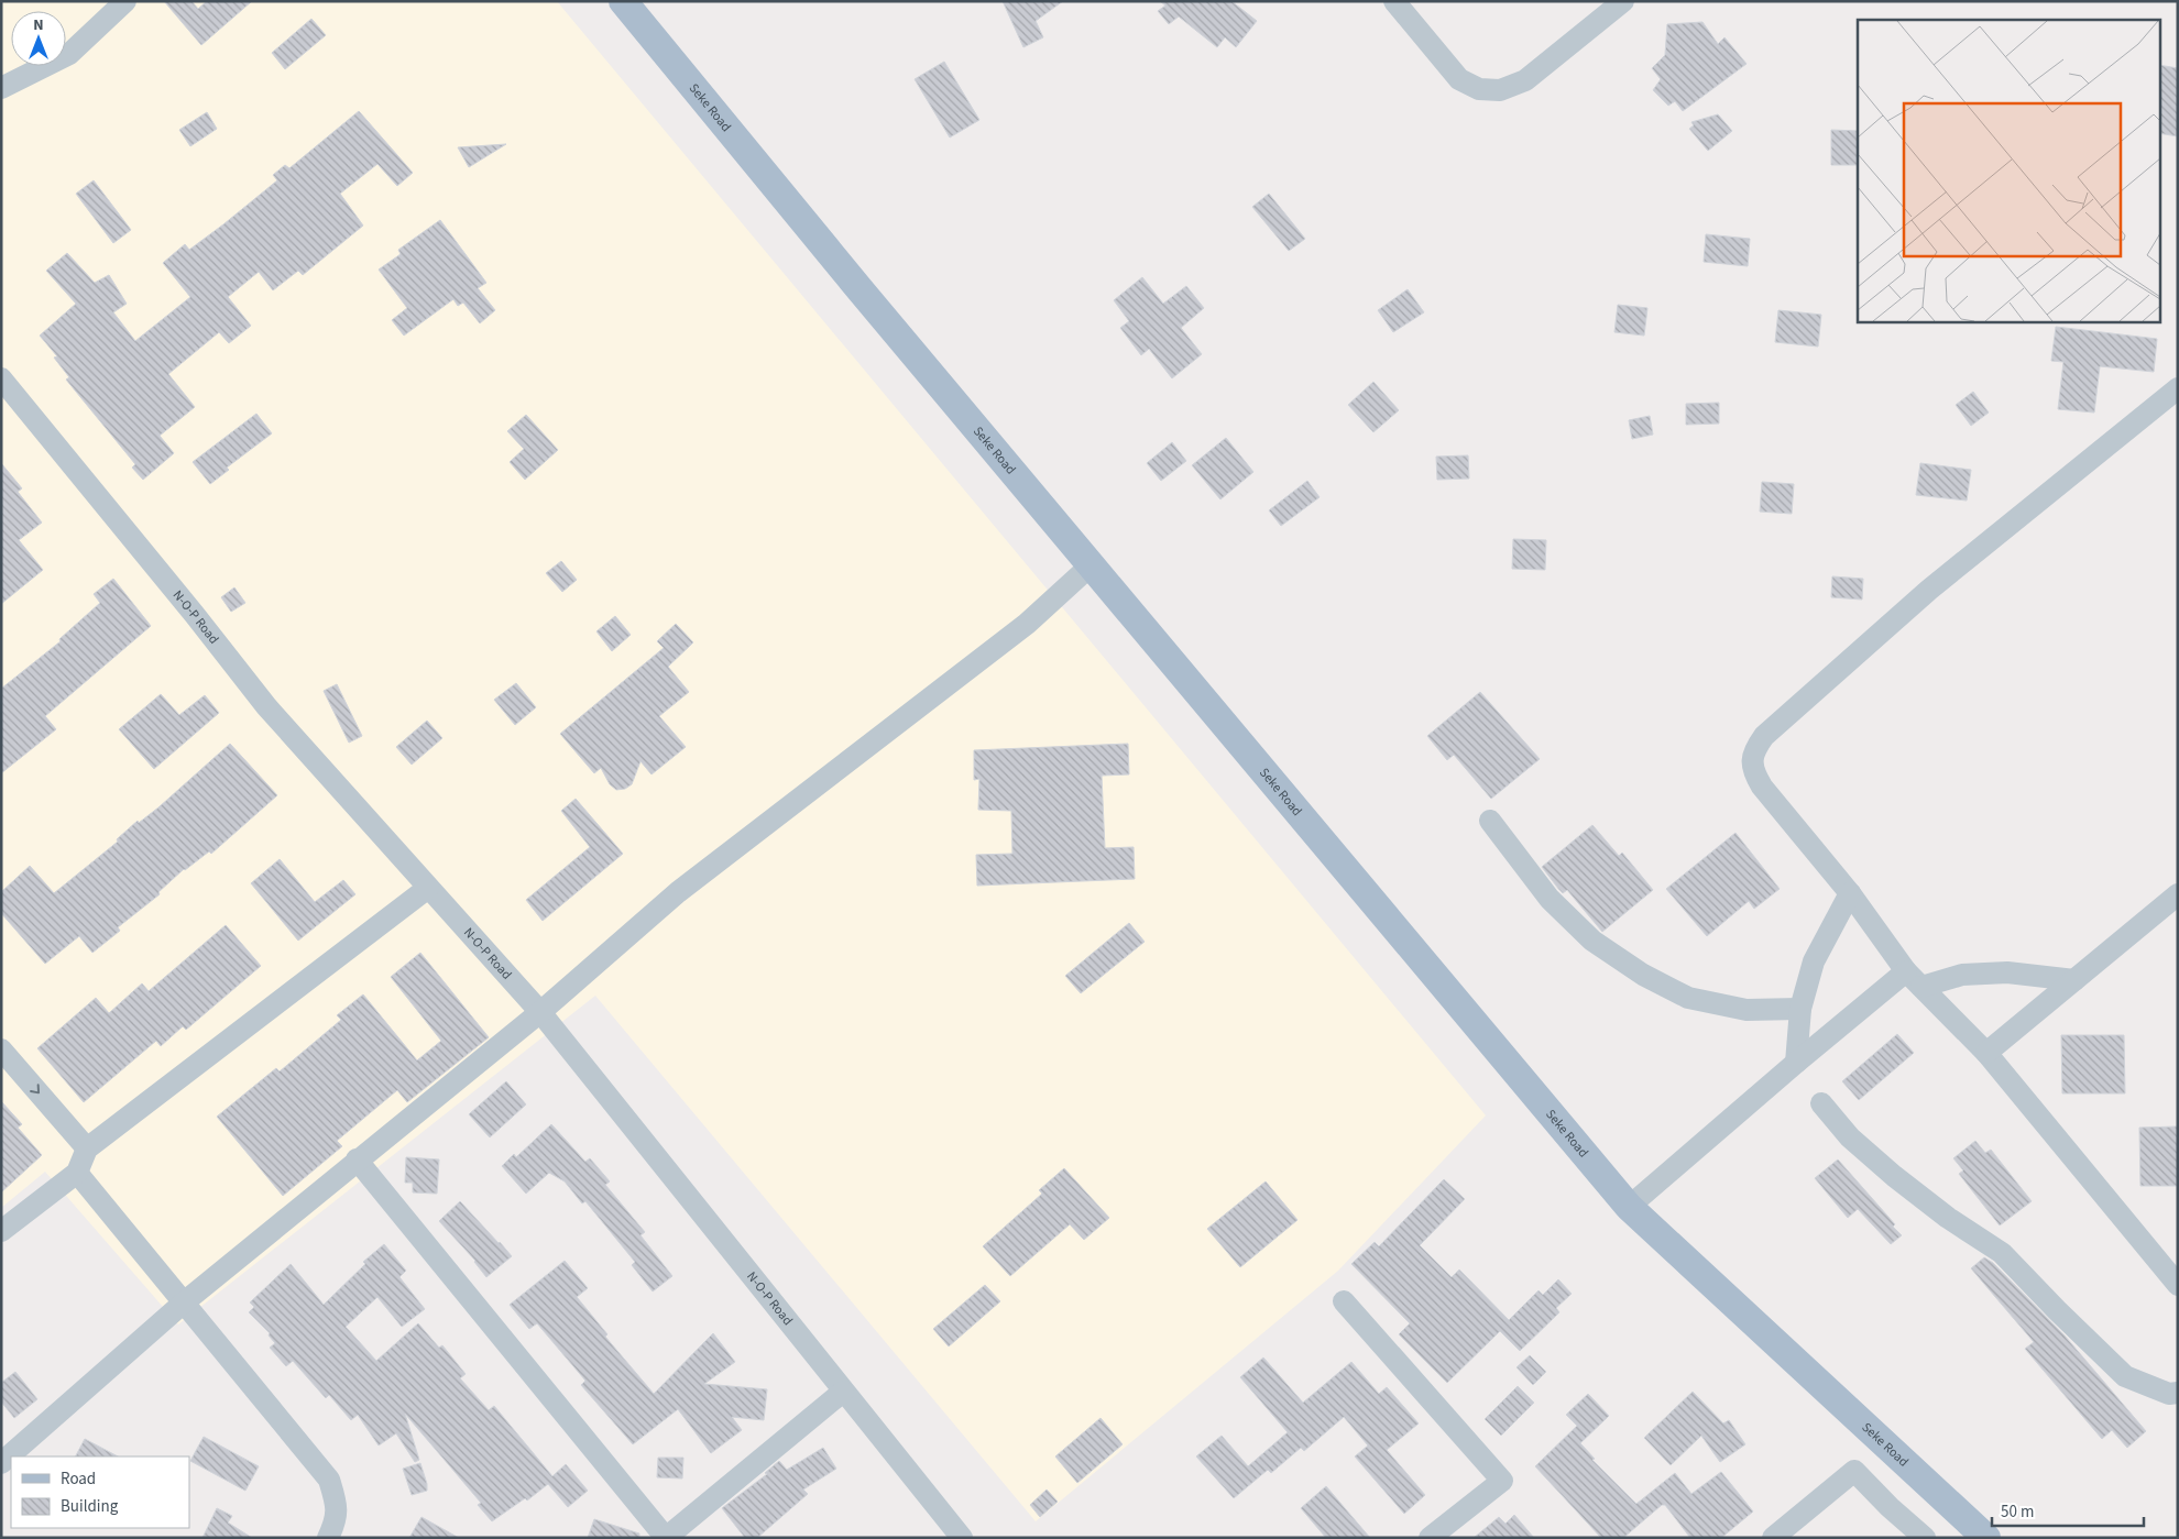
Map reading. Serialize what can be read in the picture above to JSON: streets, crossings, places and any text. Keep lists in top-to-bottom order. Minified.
{"streets":{"main road":["Seke Road"],"street":["N-O-P Road"]},"legend":["Road","Building"],"scale_bar":"50 m","north":"top"}
